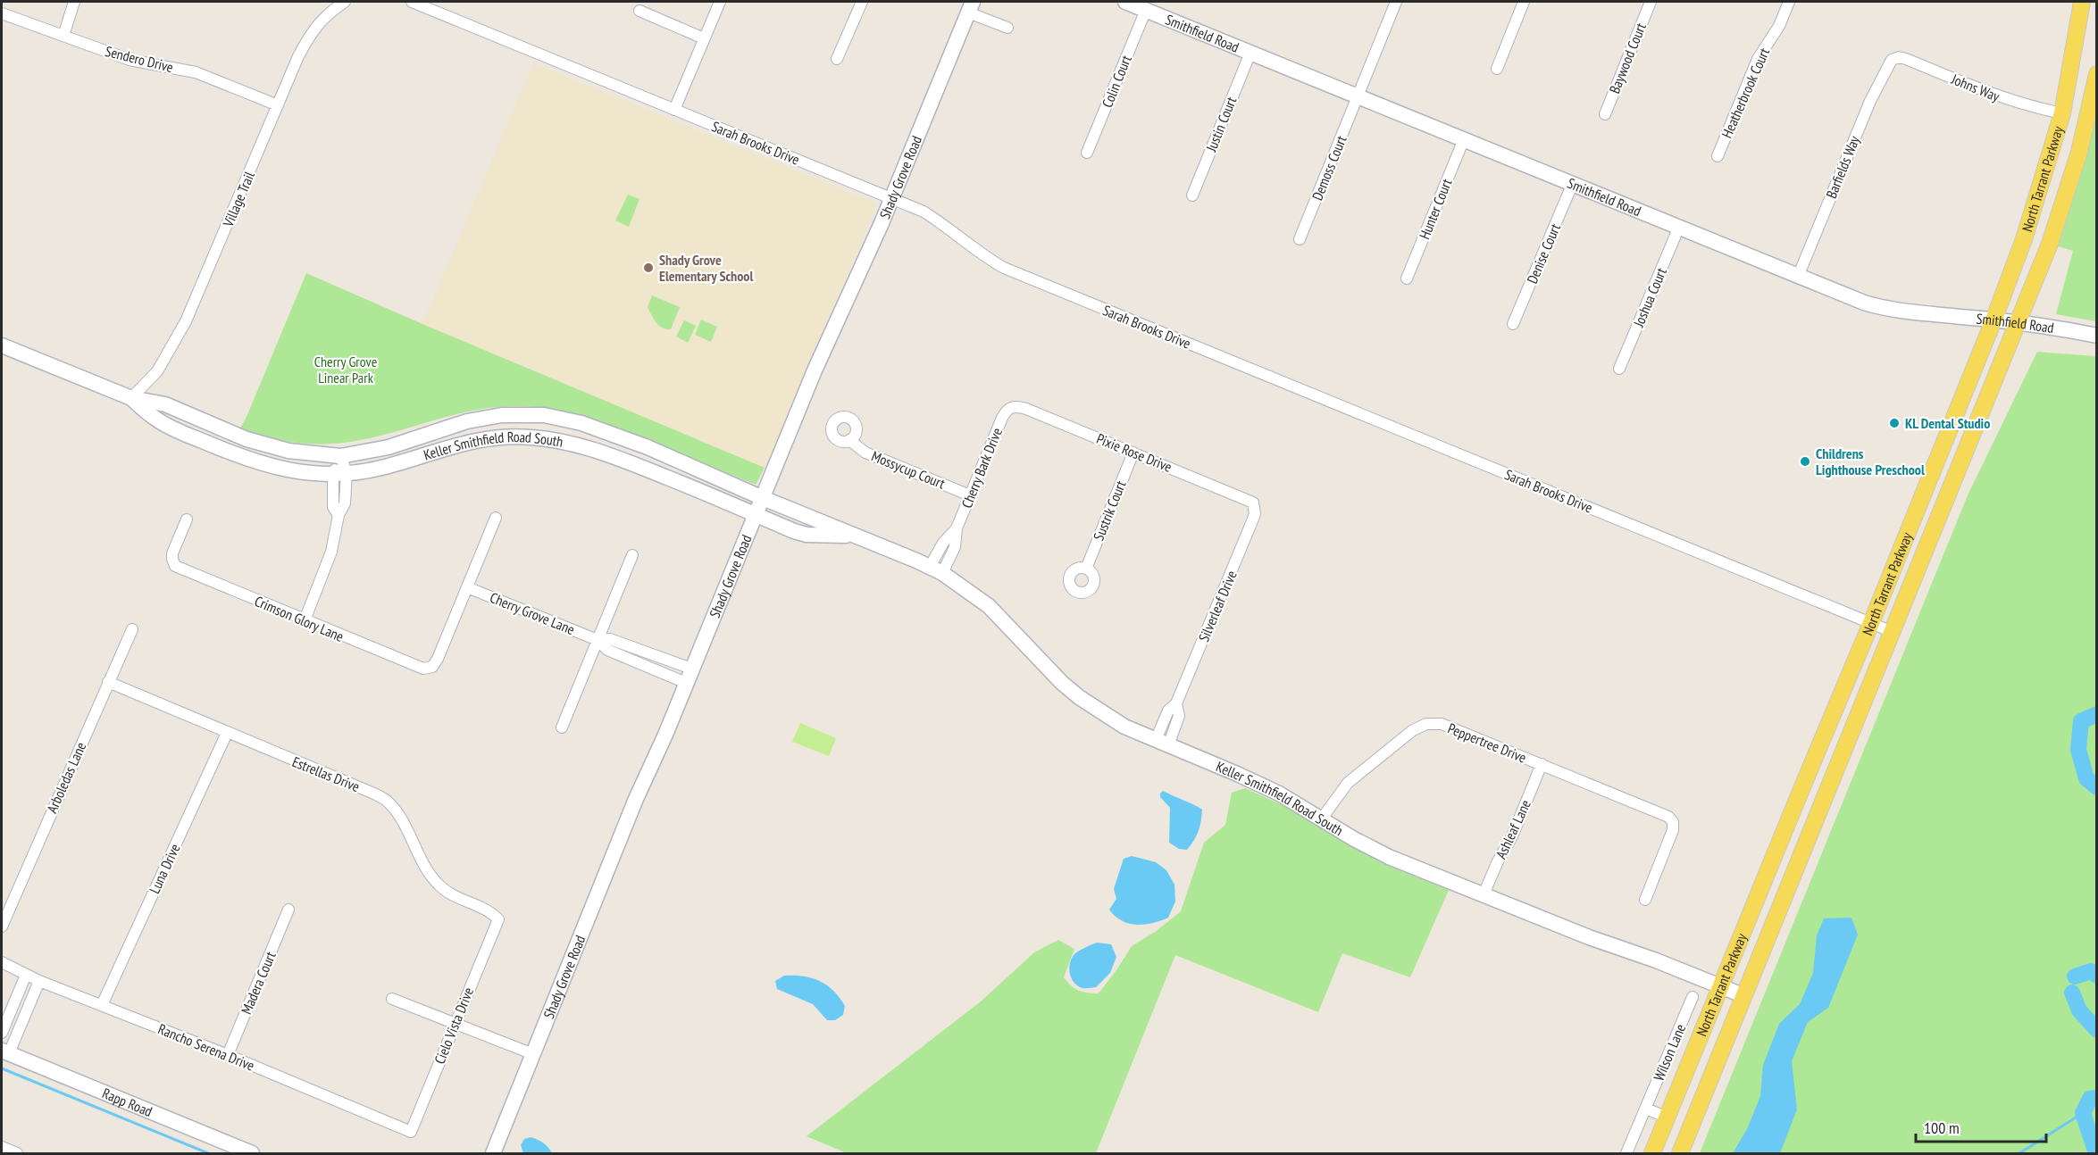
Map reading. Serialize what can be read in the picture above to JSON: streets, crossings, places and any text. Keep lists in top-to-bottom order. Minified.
{"streets":{"main road":["Smithfield Road","Shady Grove Road","North Tarrant Parkway","Keller Smithfield Road South","Rapp Road"],"street":["Baywood Court","Sendero Drive","Colin Court","Johns Way","Heatherbrook Court","Justin Court","Sarah Brooks Drive","Barfields Way","Demoss Court","Village Trail","Hunter Court","Denise Court","Joshua Court","Pixie Rose Drive","Cherry Bark Drive","Mossycup Court","Sustrik Court","Silverleaf Drive","Cherry Grove Lane","Crimson Glory Lane","Peppertree Drive","Estrellas Drive","Arboledas Lane","Ashleaf Lane","Luna Drive","Madera Court","Cielo Vista Drive","Rancho Serena Drive","Wilson Lane"]},"crossings":[["Smithfield Road","Colin Court"],["Smithfield Road","Justin Court"],["Smithfield Road","Barfields Way"],["Smithfield Road","Demoss Court"],["Smithfield Road","North Tarrant Parkway"],["Smithfield Road","Hunter Court"],["Smithfield Road","Denise Court"],["Smithfield Road","Joshua Court"],["Sendero Drive","Village Trail"],["Johns Way","Barfields Way"],["Johns Way","North Tarrant Parkway"],["Sarah Brooks Drive","Shady Grove Road"],["Sarah Brooks Drive","North Tarrant Parkway"],["Shady Grove Road","Keller Smithfield Road South"],["Shady Grove Road","Cherry Grove Lane"],["North Tarrant Parkway","Keller Smithfield Road South"],["Village Trail","Keller Smithfield Road South"],["Keller Smithfield Road South","Cherry Bark Drive"],["Keller Smithfield Road South","Silverleaf Drive"],["Keller Smithfield Road South","Peppertree Drive"],["Keller Smithfield Road South","Ashleaf Lane"],["Pixie Rose Drive","Cherry Bark Drive"],["Pixie Rose Drive","Sustrik Court"],["Pixie Rose Drive","Silverleaf Drive"],["Cherry Bark Drive","Mossycup Court"],["Cherry Grove Lane","Crimson Glory Lane"],["Peppertree Drive","Ashleaf Lane"],["Estrellas Drive","Arboledas Lane"],["Estrellas Drive","Luna Drive"],["Estrellas Drive","Cielo Vista Drive"],["Luna Drive","Rancho Serena Drive"],["Madera Court","Rancho Serena Drive"],["Cielo Vista Drive","Rancho Serena Drive"]],"parks":["Cherry Grove Linear Park"],"places":["Shady Grove Elementary School","KL Dental Studio","Childrens Lighthouse Preschool"],"scale_bar":"100 m"}
